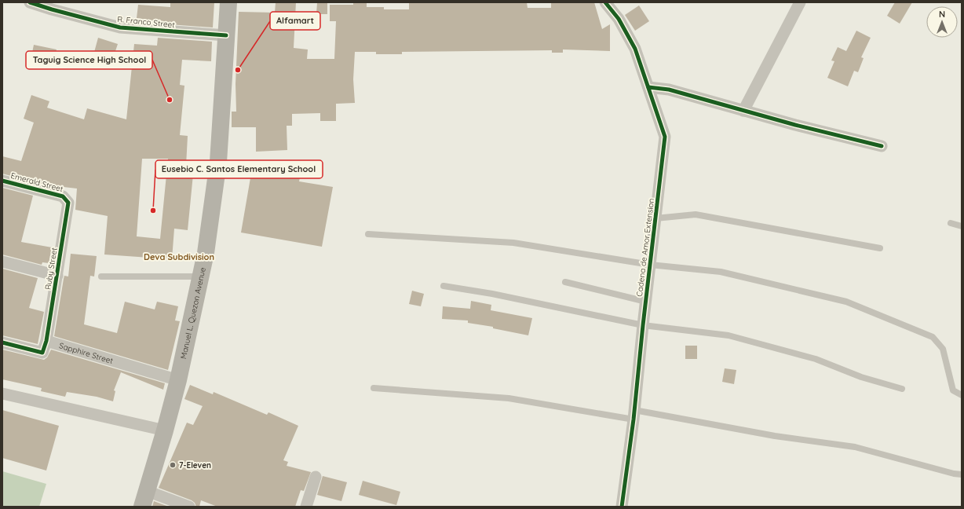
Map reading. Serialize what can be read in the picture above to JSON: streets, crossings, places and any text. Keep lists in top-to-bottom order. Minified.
{"streets":{"main road":["Manuel L. Quezon Avenue"],"street":["R. Franco Street","Emerald Street","Cadena de Amor Extension","Ruby Street","Sapphire Street"]},"crossings":[["R. Franco Street","Manuel L. Quezon Avenue"],["Emerald Street","Ruby Street"],["Ruby Street","Sapphire Street"],["Manuel L. Quezon Avenue","Sapphire Street"]],"districts":["Deva Subdivision"],"places":["Alfamart","Taguig Science High School","Eusebio C. Santos Elementary School","7-Eleven"],"north":"top"}
